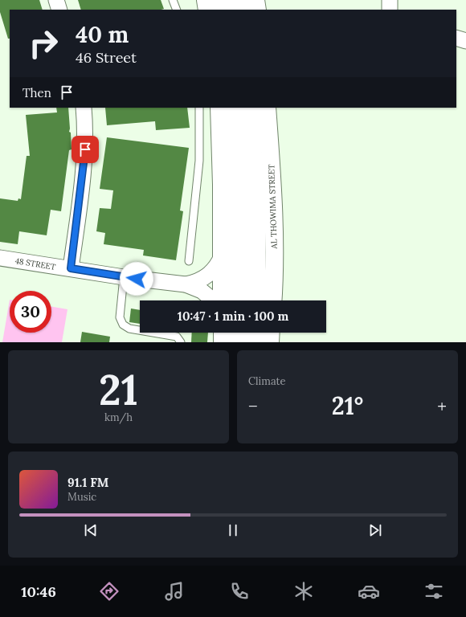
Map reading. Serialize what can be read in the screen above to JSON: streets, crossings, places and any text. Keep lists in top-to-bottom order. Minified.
{"streets":{"street":["AL THOWIMA STREET","48 STREET"]},"page":{"turn":["40 m","46 Street"],"then":"Then","limit":"30","trip":"10:47 · 1 min · 100 m","tile":[["21","km/h"],"Climate"],"heat":["−","21°","+"],"song":["91.1 FM","Music"],"tabs":"10:46"}}
